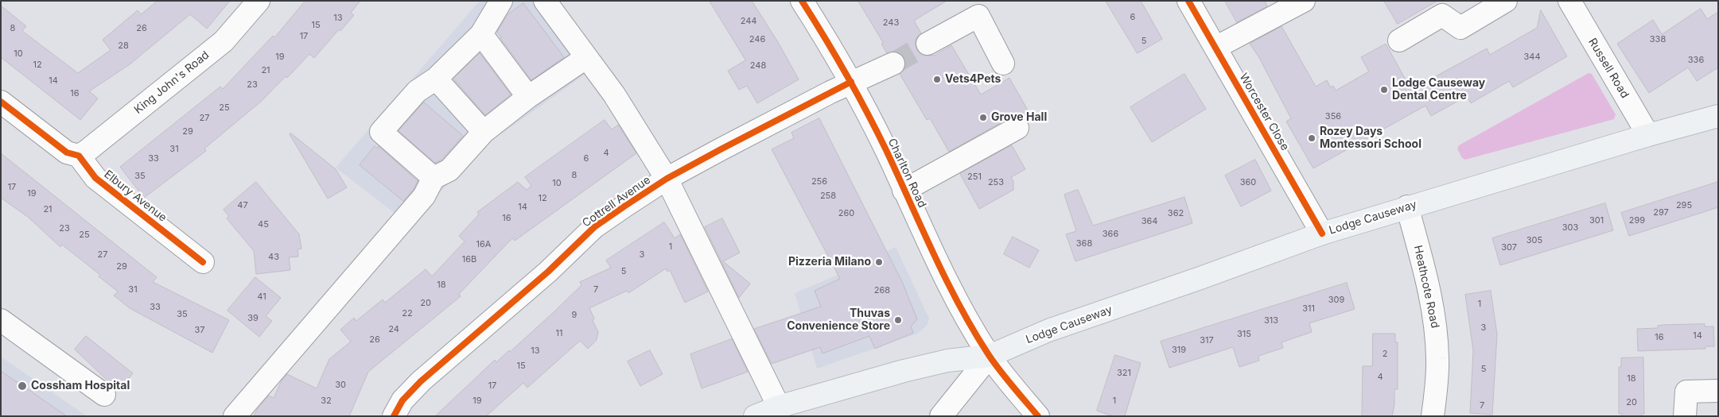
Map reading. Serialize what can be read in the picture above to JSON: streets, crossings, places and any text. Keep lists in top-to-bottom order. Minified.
{"streets":{"main road":["Lodge Causeway"],"street":["Russell Road","King John's Road","Worcester Close","Charlton Road","Elbury Avenue","Cottrell Avenue","Heathcote Road"]},"crossings":[["Russell Road","Lodge Causeway"],["King John's Road","Elbury Avenue"],["Worcester Close","Lodge Causeway"],["Charlton Road","Cottrell Avenue"],["Charlton Road","Lodge Causeway"],["Lodge Causeway","Heathcote Road"]],"places":["Vets4Pets","Lodge Causeway Dental Centre","Grove Hall","Rozey Days Montessori School","Pizzeria Milano","Thuvas Convenience Store","Cossham Hospital"],"house_numbers":["6","13","244","243","15","8","26","17","246","338","5","28","10","19","344","336","12","248","21","14","23","16","25","356","27","29","31","4","33","6","8","35","251","256","253","360","10","17","19","258","12","47","295","14","21","297","260","362","16","301","299","364","45","303","23","366","25","305","368","16A","1","307","27","3","43","16B","29","5","18","31","7","268","41","309","20","1","33","311","22","35","9","39","313","3","24","37","11","315","14","16","26","317","319","13","2","15","5","321","4","18","30","17","32","19","1","20","7"]}
